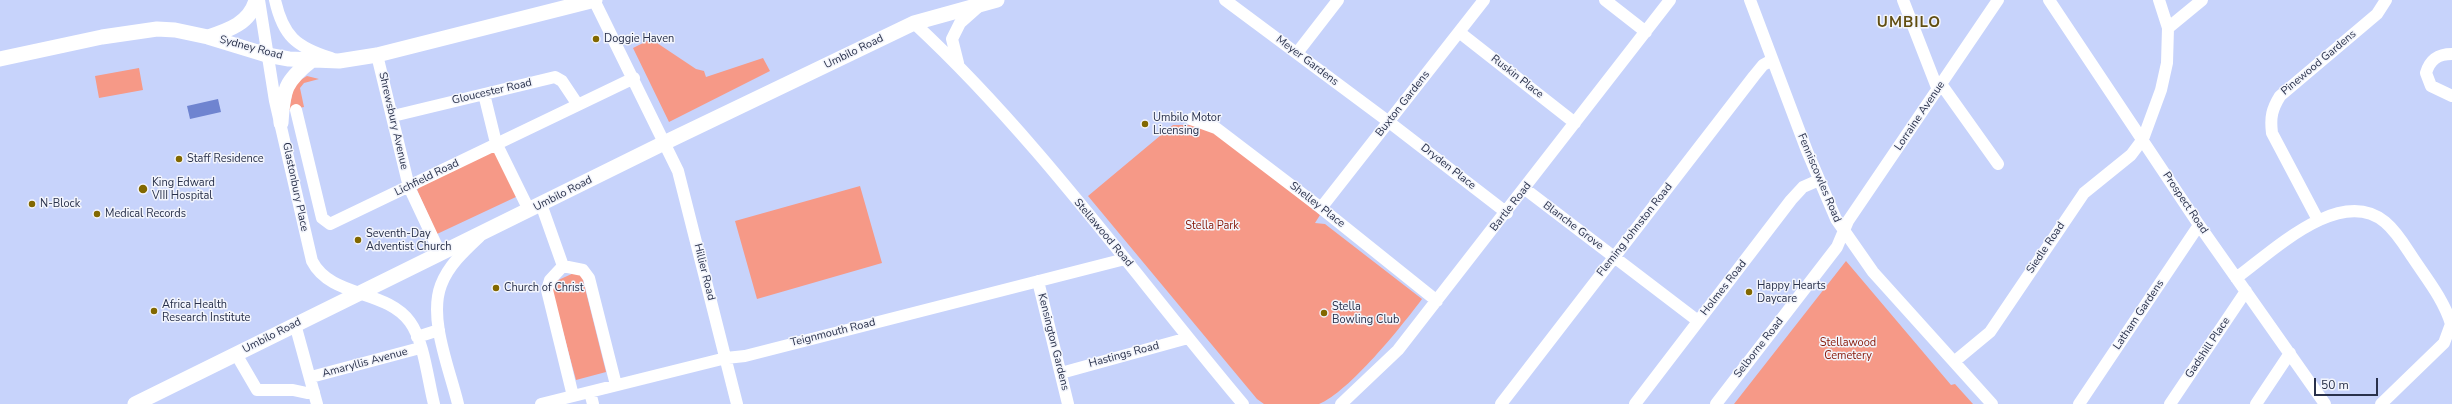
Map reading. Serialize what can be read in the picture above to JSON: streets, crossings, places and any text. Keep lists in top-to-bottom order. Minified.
{"streets":{"main road":["Sydney Road","Umbilo Road"],"street":["Meyer Gardens","Pinewood Gardens","Ruskin Place","Gloucester Road","Buxton Gardens","Lorraine Avenue","Shrewsbury Avenue","Dryden Place","Lichfield Road","Fenniscowles Road","Glastonbury Place","Prospect Road","Shelley Place","Bartle Road","Blanche Grove","Fleming Johnston Road","Stellawood Road","Siedle Road","Hillier Road","Holmes Road","Latham Gardens","Teignmouth Road","Kensington Gardens","Selborne Road","Gadshill Place","Hastings Road","Amaryllis Avenue"]},"crossings":[["Sydney Road","Shrewsbury Avenue"],["Sydney Road","Glastonbury Place"],["Sydney Road","Hillier Road"],["Umbilo Road","Shrewsbury Avenue"],["Umbilo Road","Glastonbury Place"],["Umbilo Road","Stellawood Road"],["Umbilo Road","Hillier Road"],["Umbilo Road","Amaryllis Avenue"],["Meyer Gardens","Buxton Gardens"],["Meyer Gardens","Dryden Place"],["Ruskin Place","Buxton Gardens"],["Ruskin Place","Bartle Road"],["Gloucester Road","Shrewsbury Avenue"],["Gloucester Road","Lichfield Road"],["Buxton Gardens","Dryden Place"],["Buxton Gardens","Shelley Place"],["Lorraine Avenue","Fenniscowles Road"],["Lorraine Avenue","Selborne Road"],["Shrewsbury Avenue","Lichfield Road"],["Dryden Place","Bartle Road"],["Lichfield Road","Hillier Road"],["Fenniscowles Road","Fleming Johnston Road"],["Fenniscowles Road","Siedle Road"],["Fenniscowles Road","Holmes Road"],["Fenniscowles Road","Selborne Road"],["Glastonbury Place","Amaryllis Avenue"],["Prospect Road","Siedle Road"],["Prospect Road","Latham Gardens"],["Prospect Road","Gadshill Place"],["Shelley Place","Bartle Road"],["Bartle Road","Blanche Grove"],["Blanche Grove","Fleming Johnston Road"],["Blanche Grove","Holmes Road"],["Stellawood Road","Teignmouth Road"],["Stellawood Road","Hastings Road"],["Hillier Road","Teignmouth Road"],["Teignmouth Road","Kensington Gardens"],["Kensington Gardens","Hastings Road"]],"districts":["UMBILO"],"parks":["Stella Park","Stellawood Cemetery"],"places":["Doggie Haven","Umbilo Motor Licensing","Staff Residence","King Edward VIII Hospital","N-Block","Medical Records","Seventh-Day Adventist Church","Church of Christ","Happy Hearts Daycare","Africa Health Research Institute","Stella Bowling Club"],"scale_bar":"50 m"}
